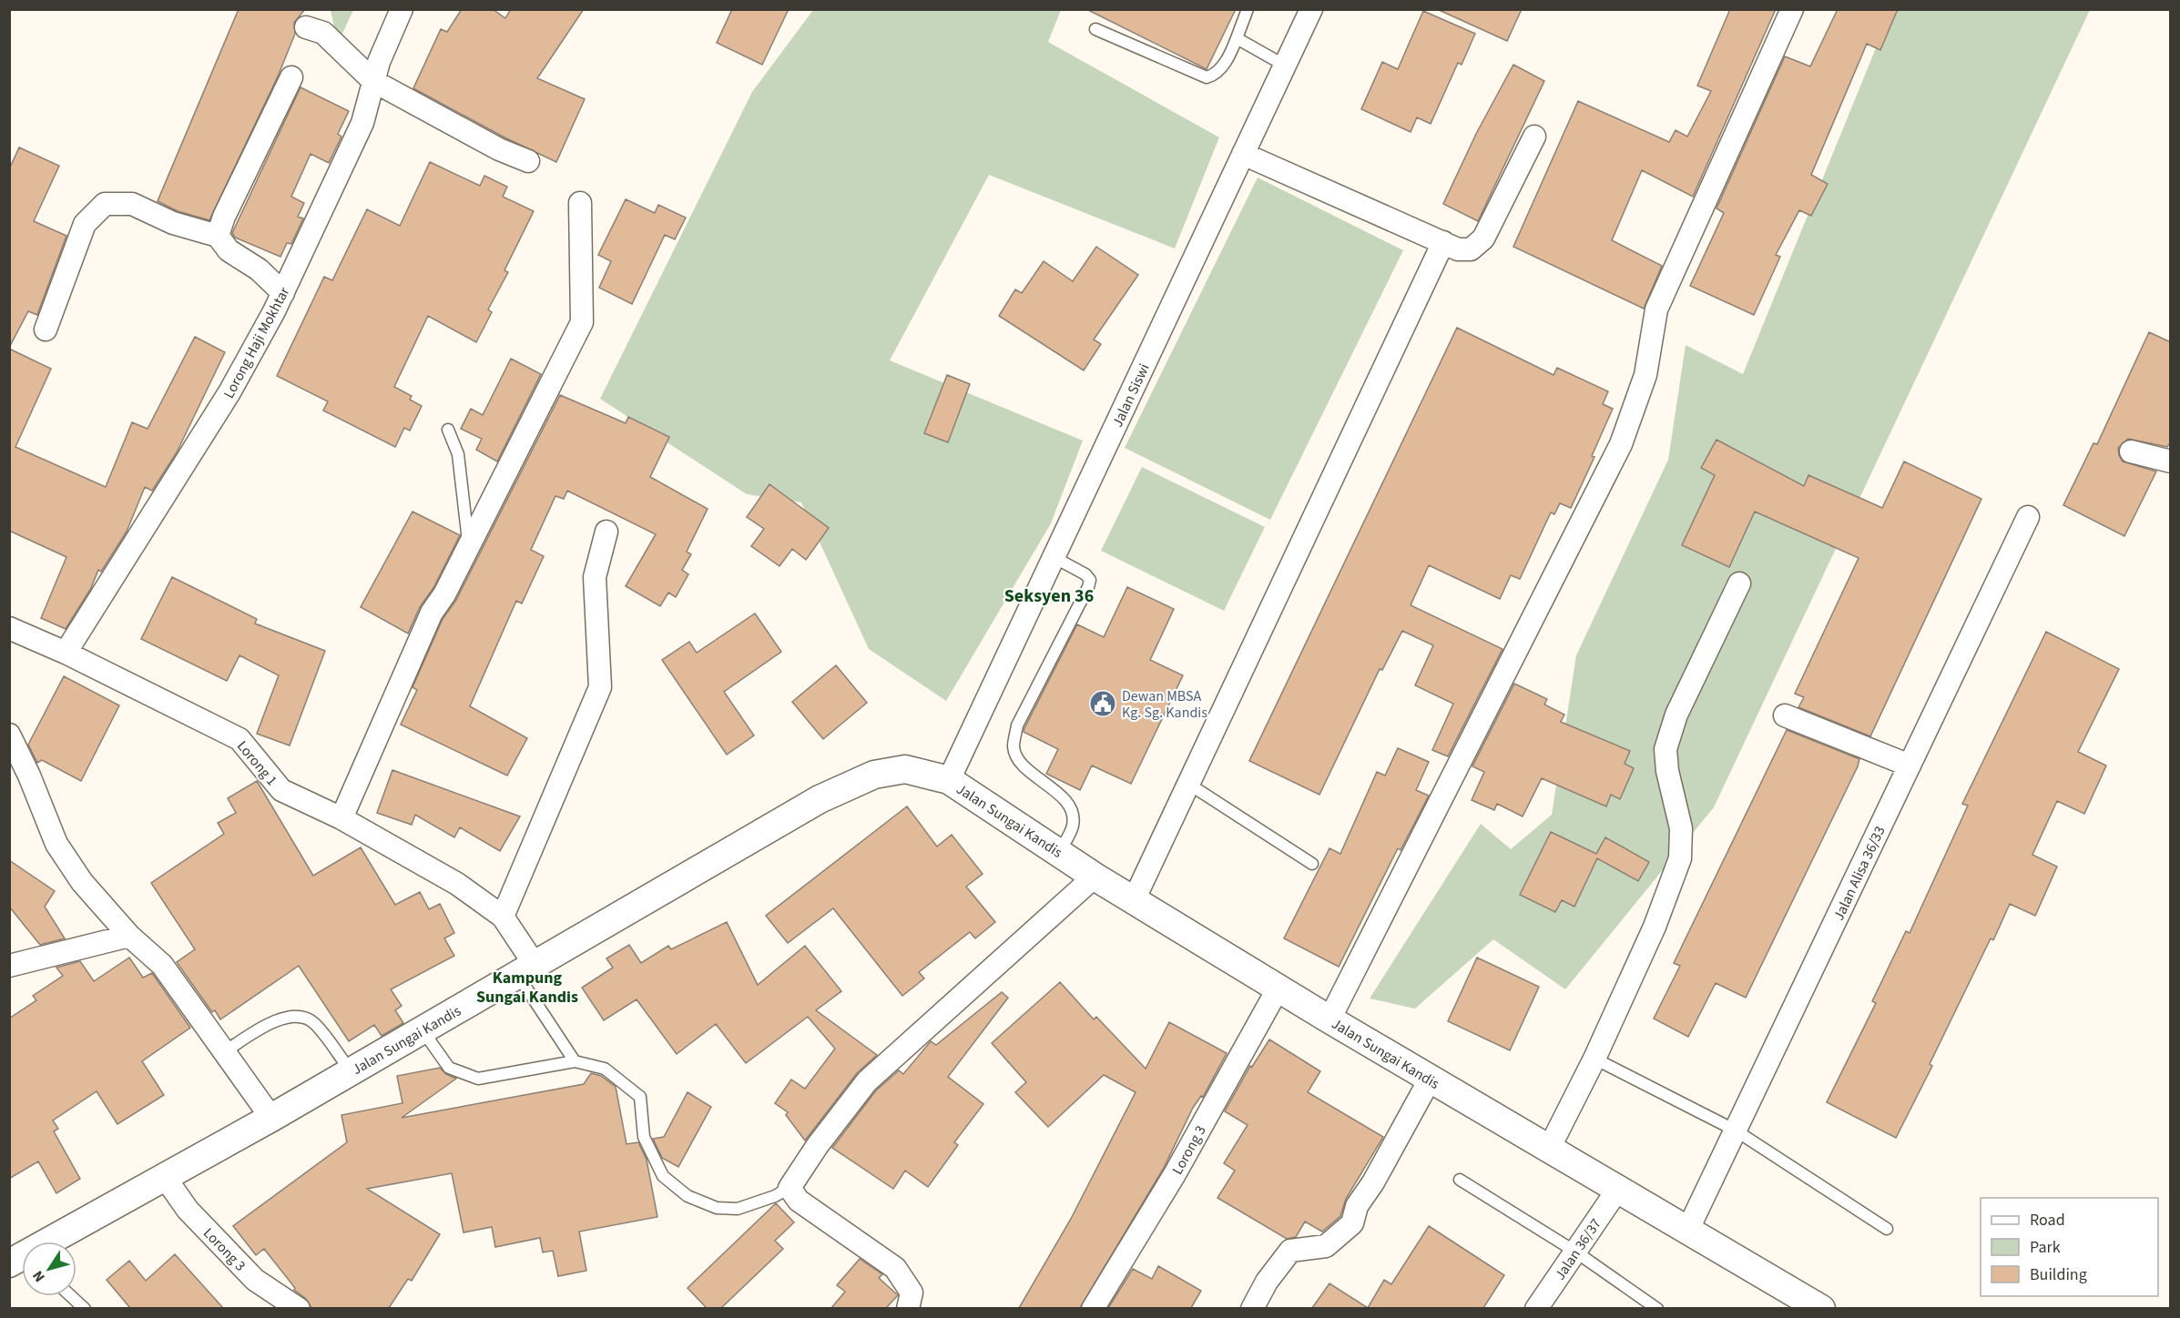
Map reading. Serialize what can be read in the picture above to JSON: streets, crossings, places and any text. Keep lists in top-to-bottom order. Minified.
{"streets":{"street":["Lorong Haji Mokhtar","Jalan Siswi","Lorong 1","Jalan Sungai Kandis","Jalan Alisa 36/33","Lorong 3","Jalan 36/37"]},"crossings":[["Lorong Haji Mokhtar","Lorong 1"],["Jalan Siswi","Jalan Sungai Kandis"],["Lorong 1","Jalan Sungai Kandis"],["Jalan Sungai Kandis","Jalan Alisa 36/33"],["Jalan Sungai Kandis","Lorong 3"],["Jalan Sungai Kandis","Jalan 36/37"]],"districts":["Seksyen 36","Kampung Sungai Kandis"],"places":{"public building":["Dewan MBSA Kg. Sg. Kandis"]},"legend":["Road","Park","Building"],"north":"bottom left"}
